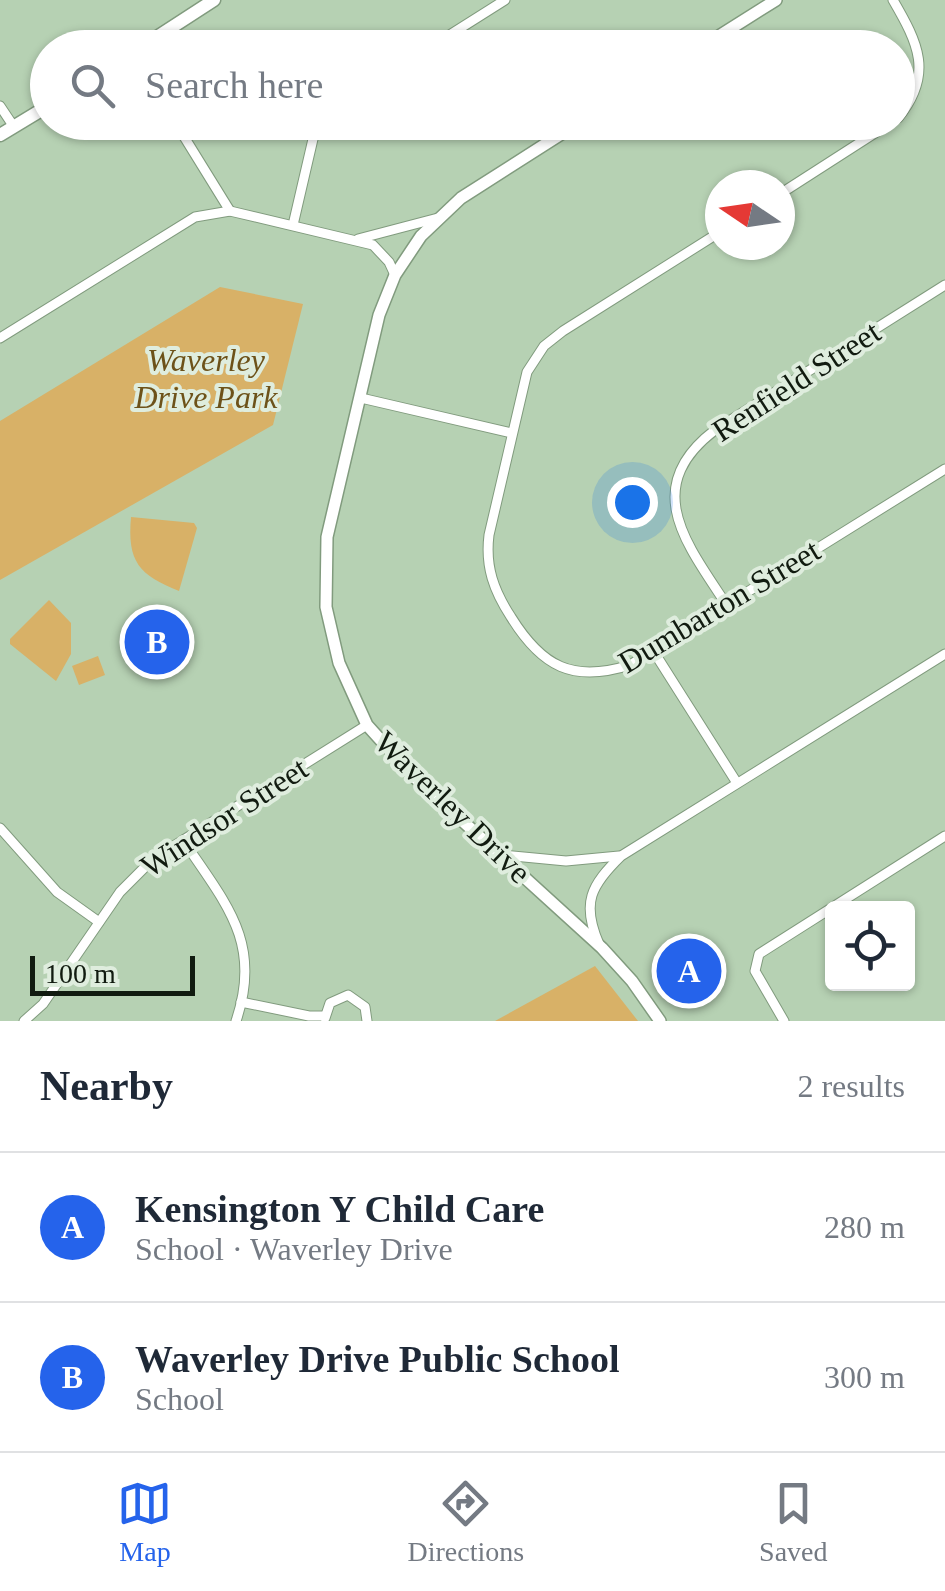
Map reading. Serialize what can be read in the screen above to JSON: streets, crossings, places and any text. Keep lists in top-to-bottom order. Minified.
{"streets":{"street":["Renfield Street","Dumbarton Street","Waverley Drive","Windsor Street"]},"crossings":[["Renfield Street","Dumbarton Street"],["Waverley Drive","Windsor Street"]],"parks":["Waverley Drive Park"],"scale_bar":"100 m","north":"left","page":{"search":"Search here","pins":["B","A"],"scale":"100 m","heading":["Nearby","2 results"],"list":[{"mark":"A","name":"Kensington Y Child Care","note":"School · Waverley Drive","value":"280 m"},{"mark":"B","name":"Waverley Drive Public School","note":"School","value":"300 m"}],"nav":["Map","Directions","Saved"]}}
